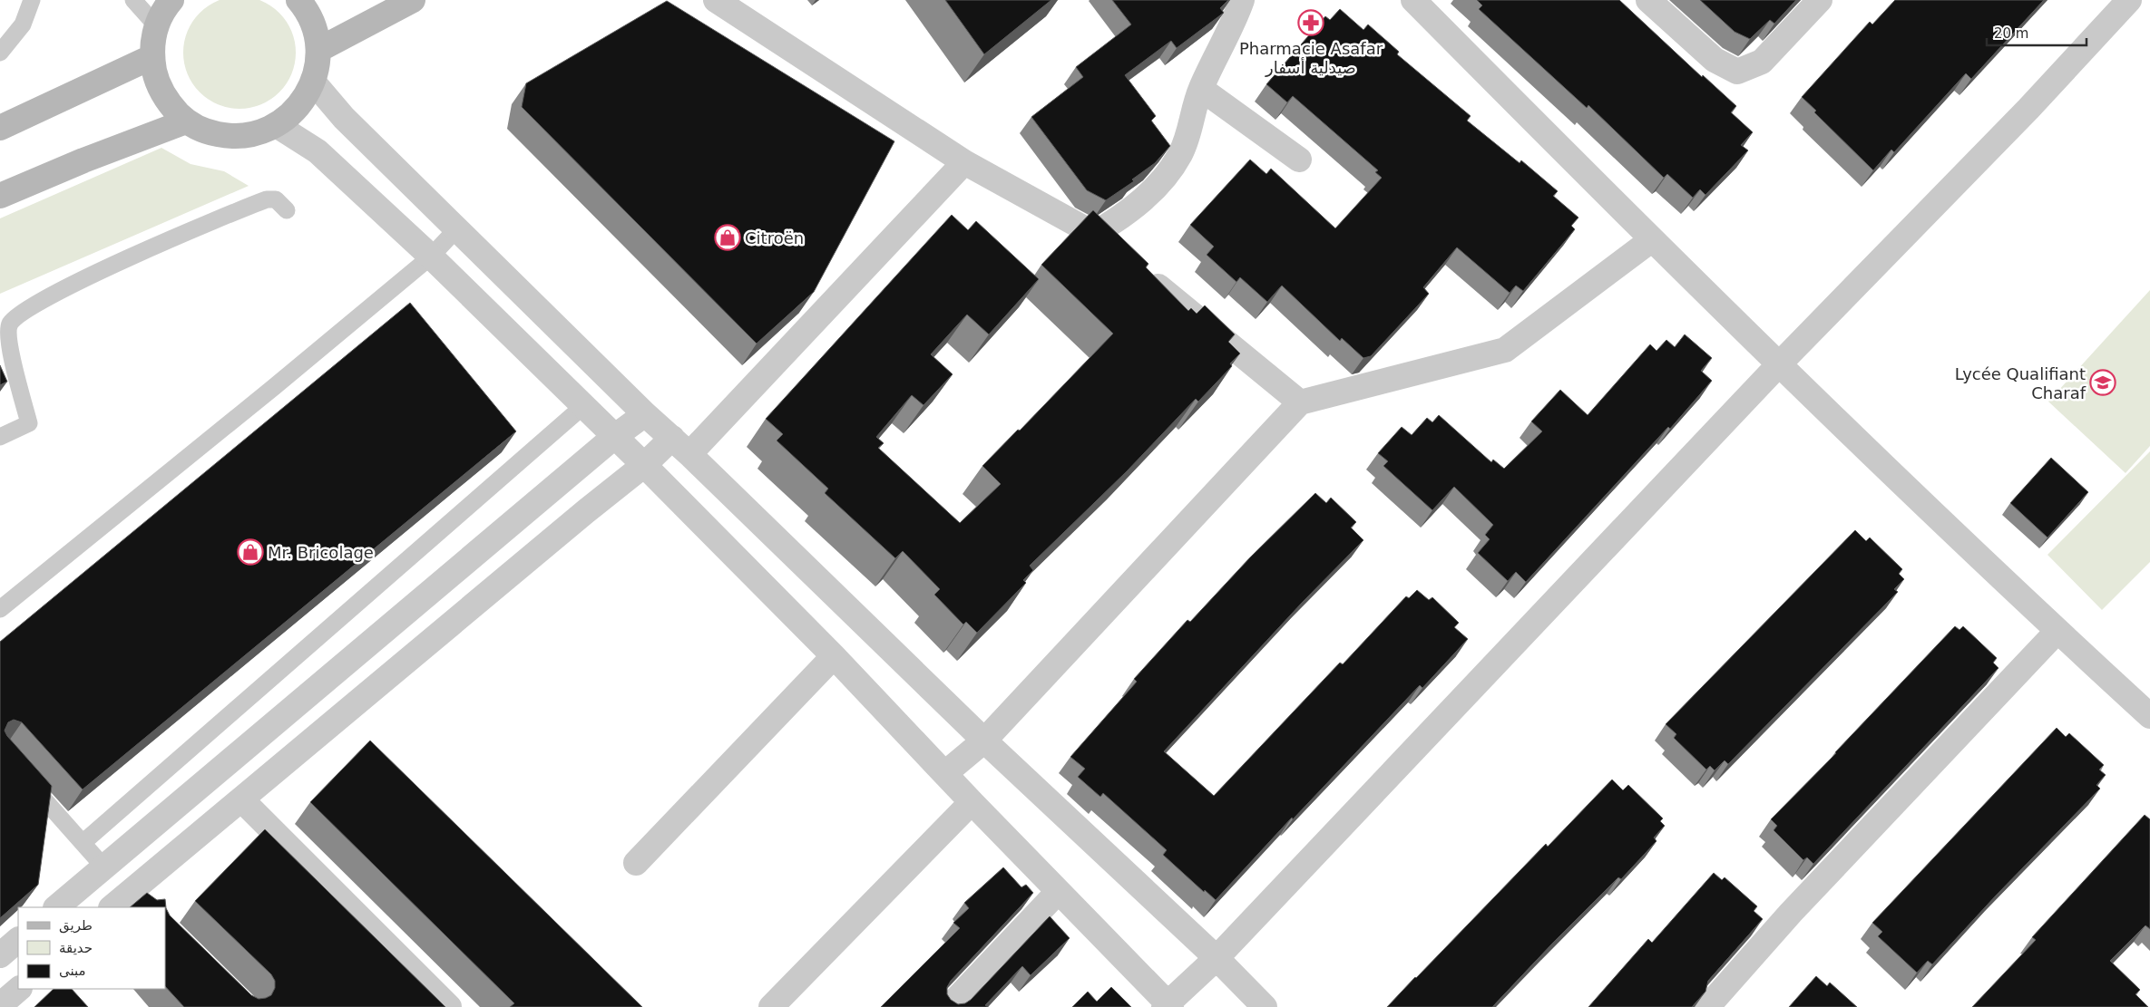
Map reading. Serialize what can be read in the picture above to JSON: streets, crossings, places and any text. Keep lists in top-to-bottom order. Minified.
{"places":{"pharmacy":["Pharmacie Asafar صيدلية أسفار"],"shop":["Citroën","Mr. Bricolage"],"school or university":["Lycée Qualifiant Charaf"]},"legend":["طريق","حديقة","مبنى"],"scale_bar":"20 m"}
